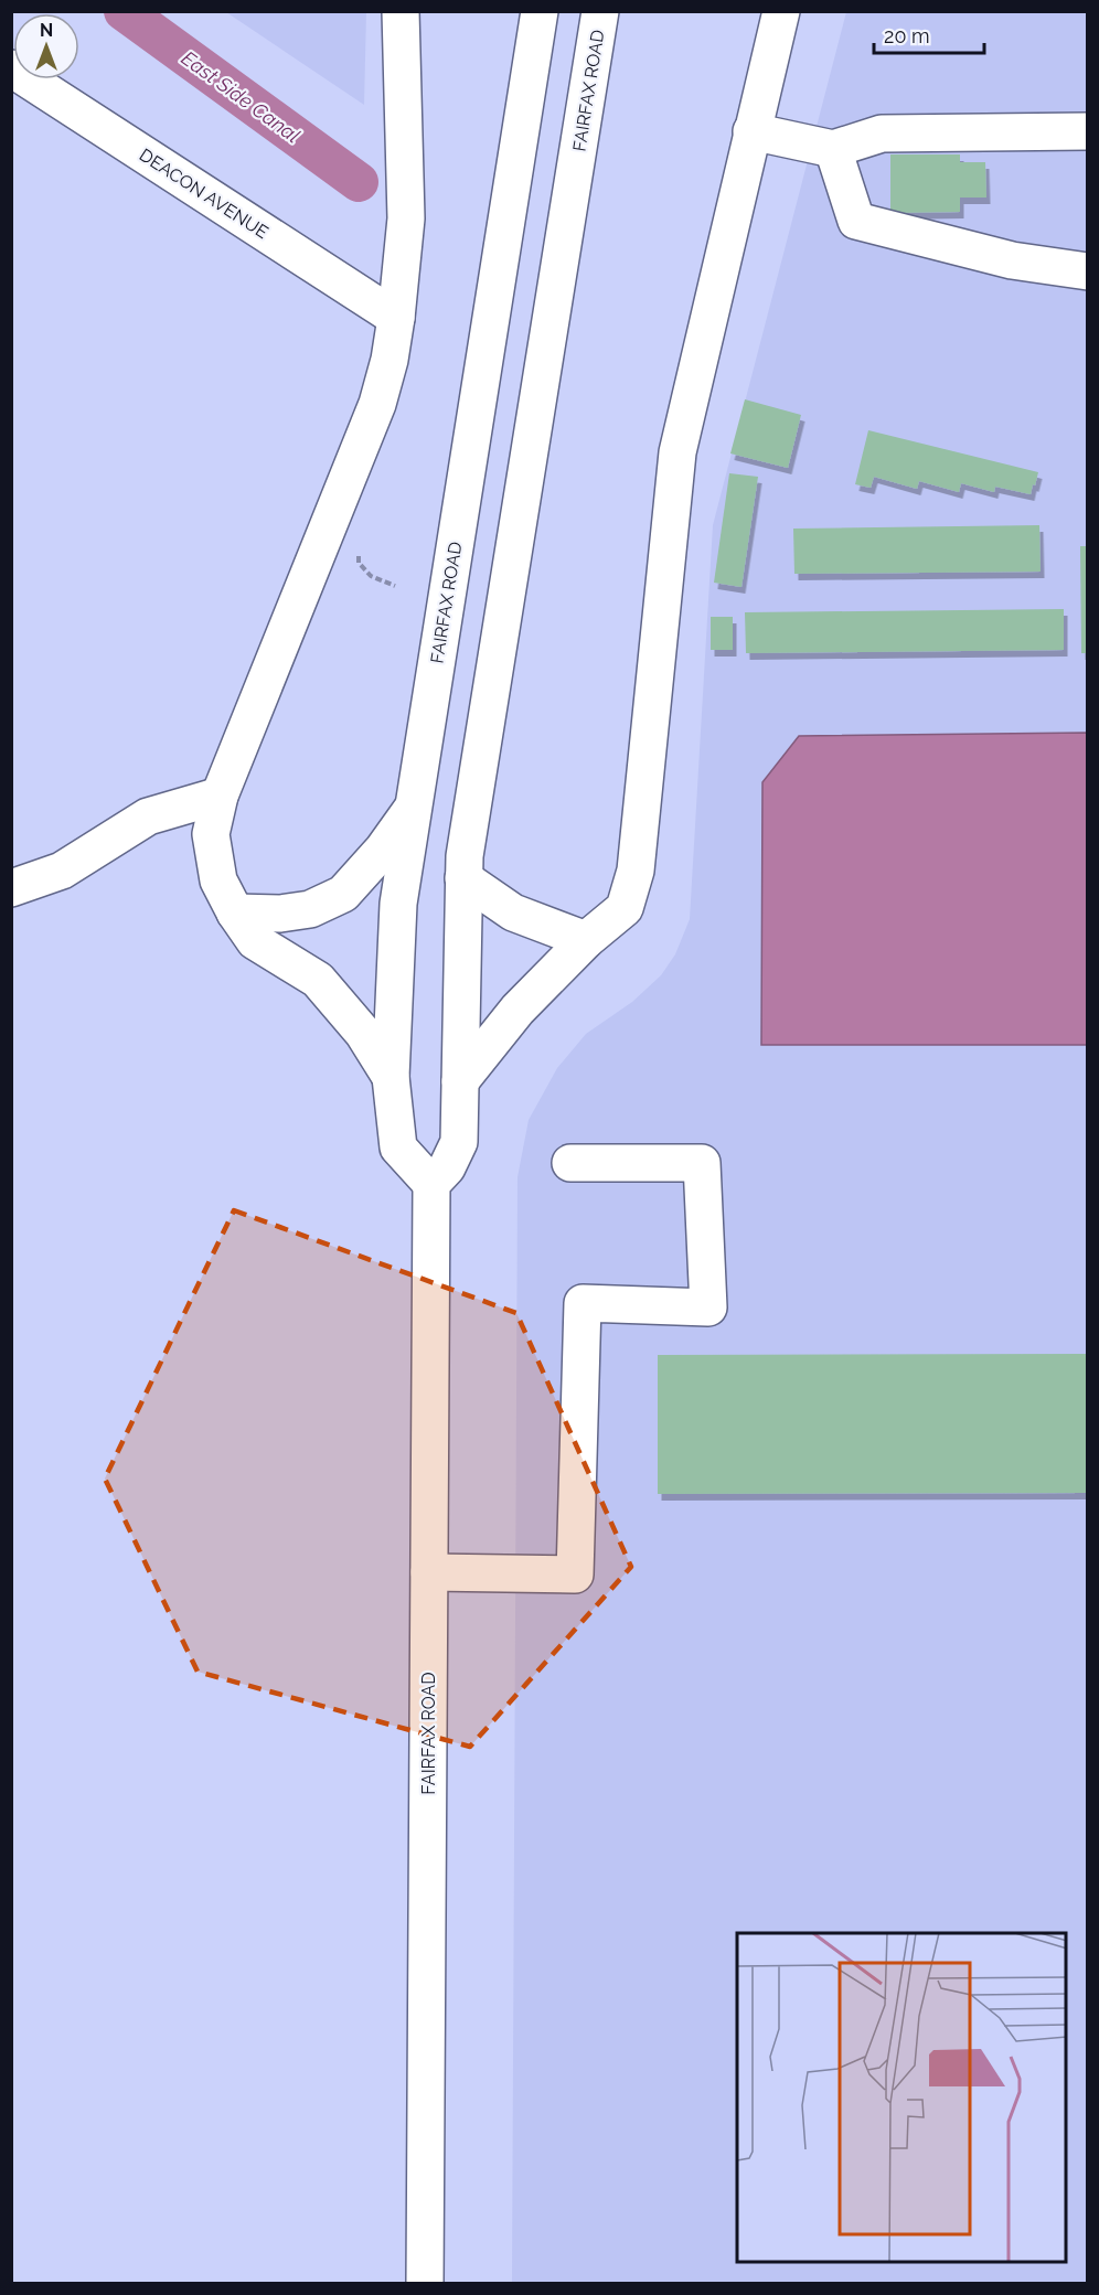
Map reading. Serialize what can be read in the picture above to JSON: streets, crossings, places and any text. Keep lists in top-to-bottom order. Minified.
{"streets":{"main road":["FAIRFAX ROAD","DEACON AVENUE"]},"water":["East Side Canal"],"scale_bar":"20 m","north":"top"}
